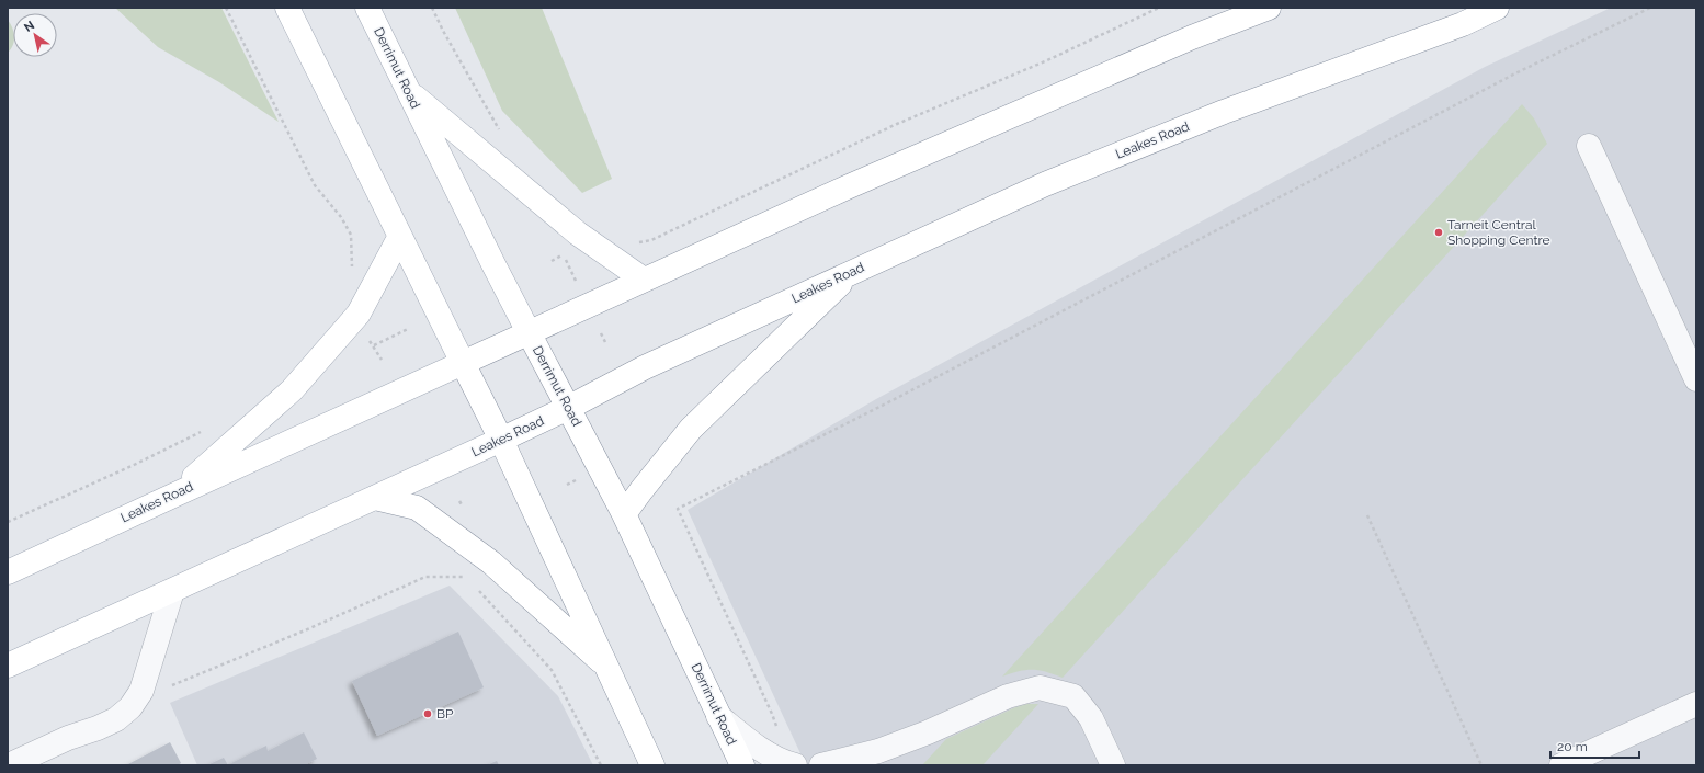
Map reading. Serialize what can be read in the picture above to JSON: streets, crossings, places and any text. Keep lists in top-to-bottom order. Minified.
{"streets":{"main road":["Derrimut Road","Leakes Road"]},"crossings":[["Derrimut Road","Leakes Road"]],"places":["Tarneit Central Shopping Centre","BP"],"scale_bar":"20 m","north":"top left"}
